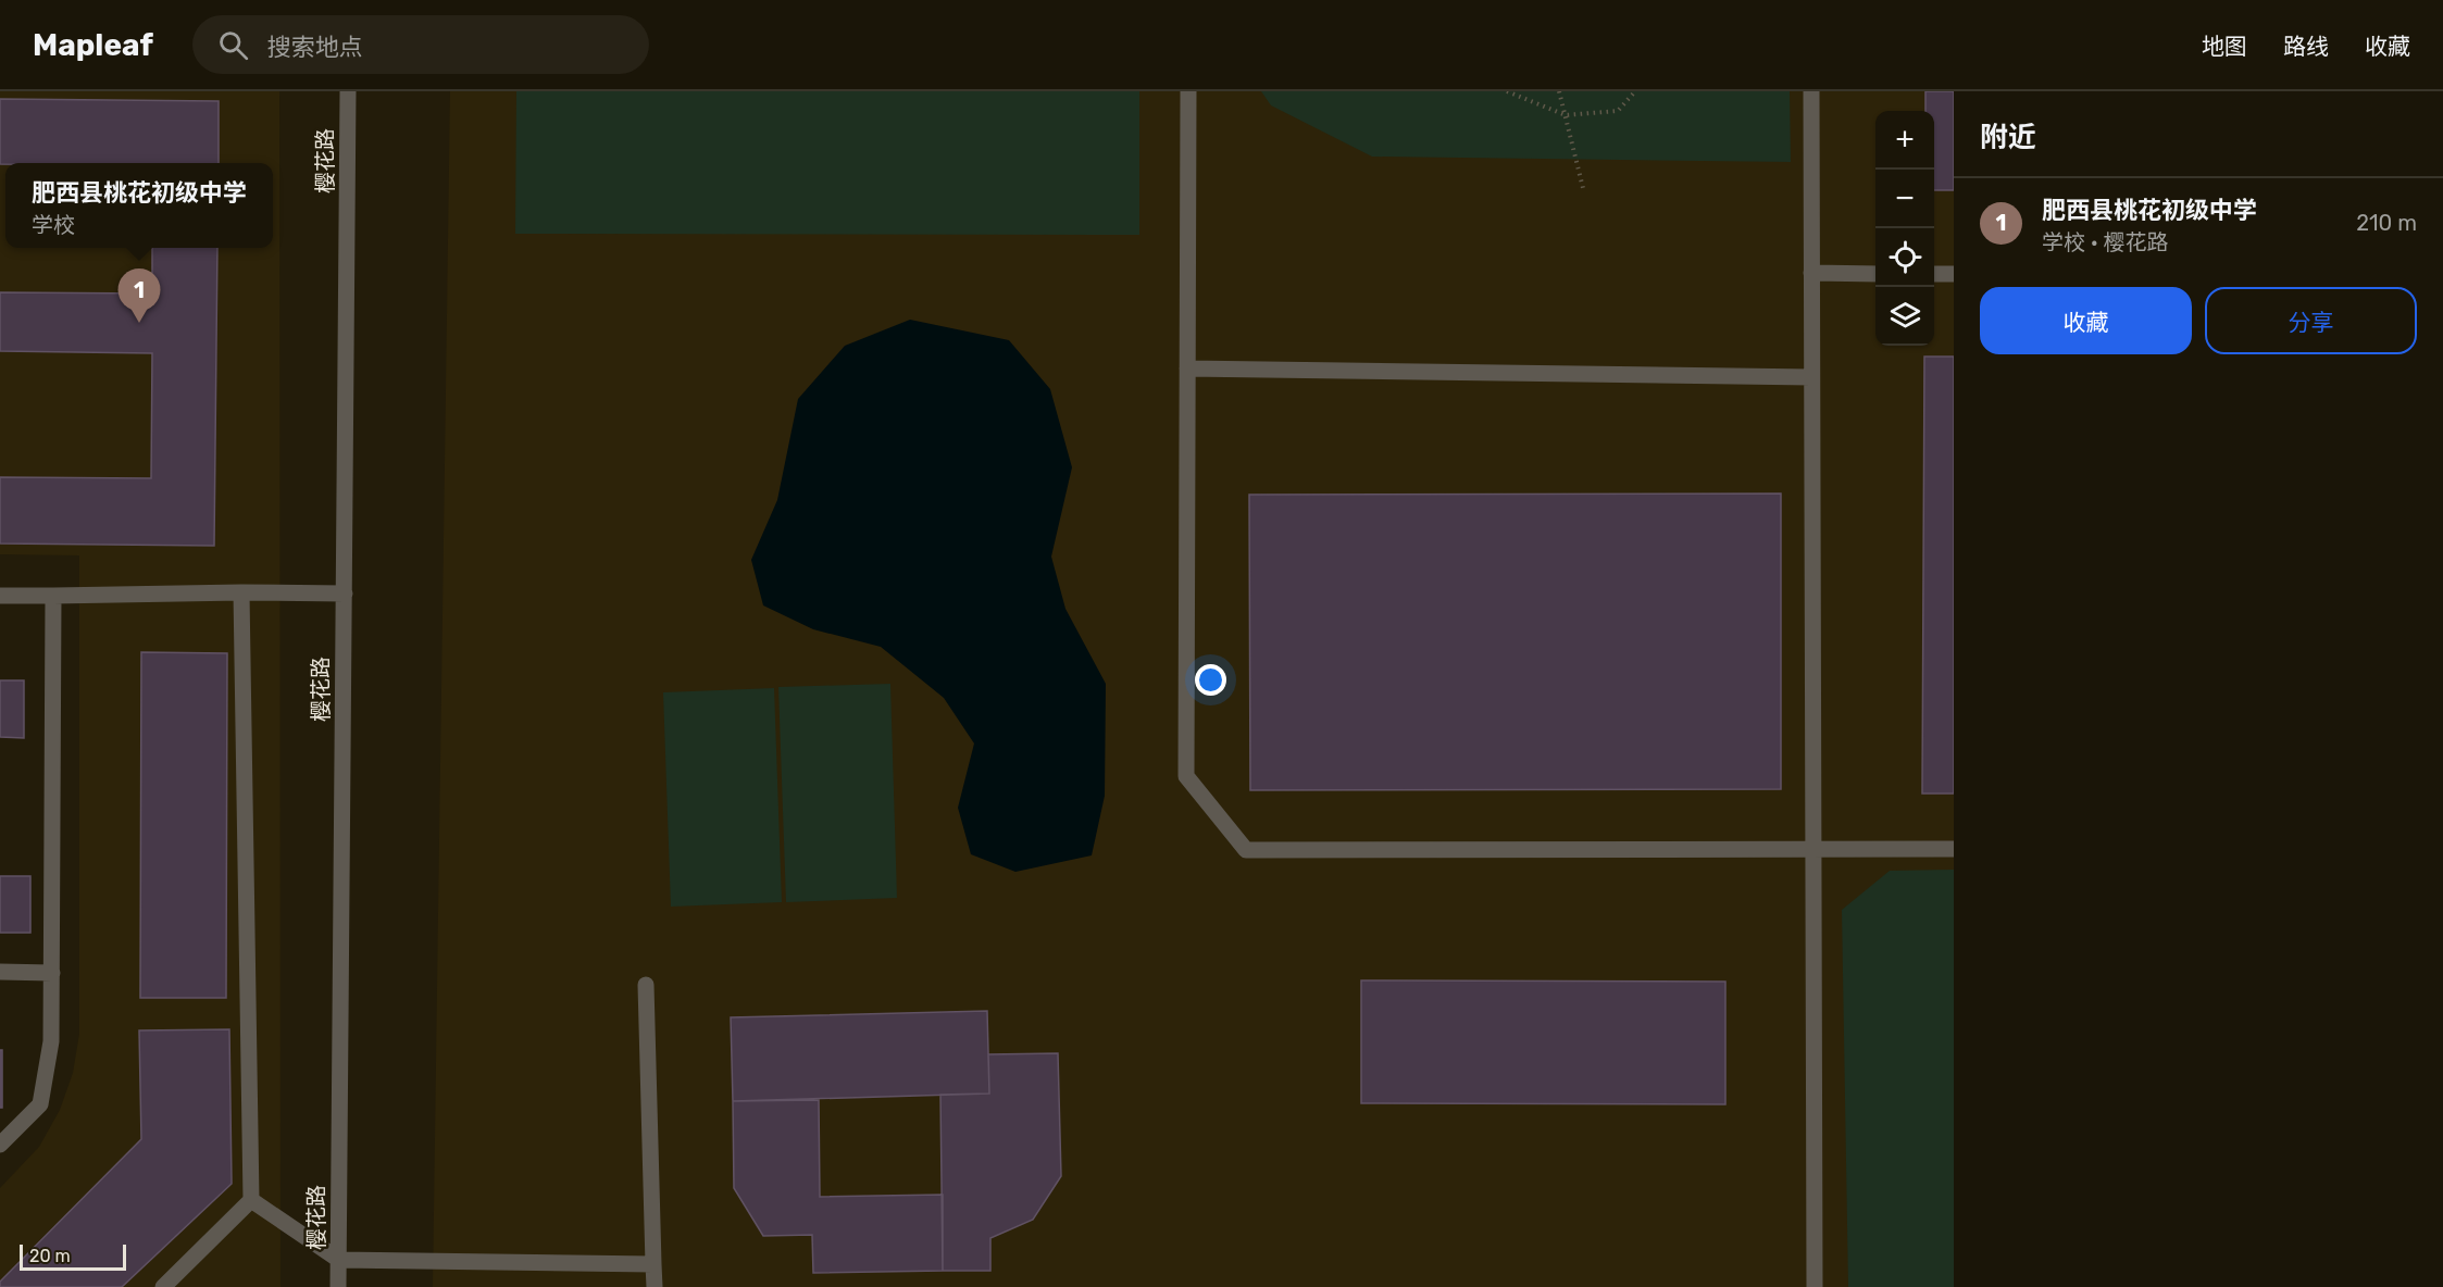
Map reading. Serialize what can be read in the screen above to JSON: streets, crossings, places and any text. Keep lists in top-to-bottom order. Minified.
{"streets":{"street":["樱花路"]},"scale_bar":"20 m","page":{"header":"Mapleaf","search":"搜索地点","nav":["地图","路线","收藏"],"heading":"附近","map_buttons":["+","−"],"popup":["肥西县桃花初级中学","学校"],"list":[{"mark":"1","name":"肥西县桃花初级中学","note":"学校 · 樱花路","value":"210 m"}],"buttons":["收藏","分享"],"pins":"1","scale":"20 m"}}
